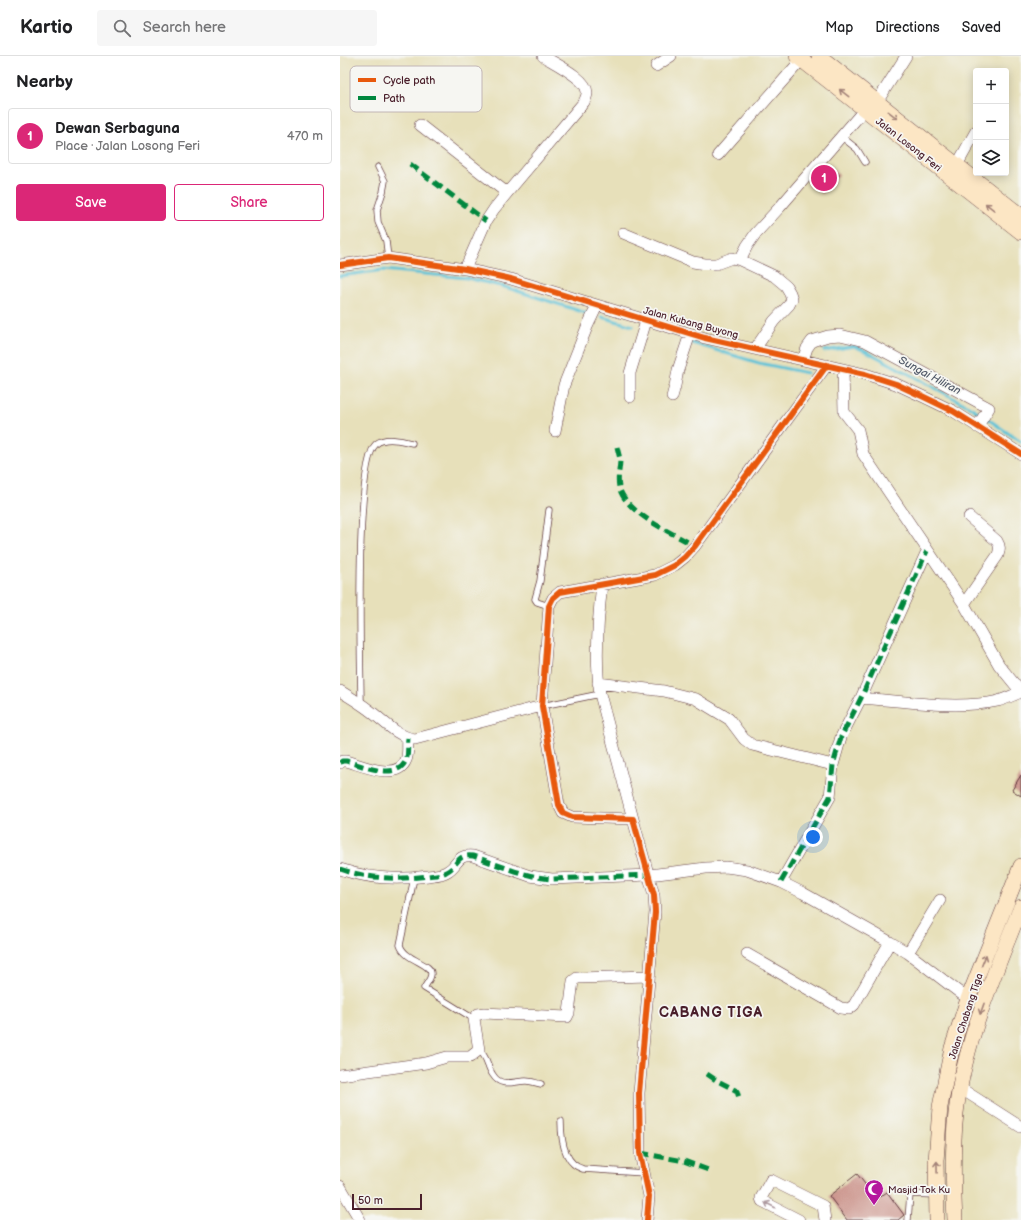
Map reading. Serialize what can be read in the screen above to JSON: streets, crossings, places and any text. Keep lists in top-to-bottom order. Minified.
{"streets":{"main road":["Jalan Losong Feri","Jalan Chabang Tiga"],"street":["Jalan Kubang Buyong"]},"districts":["CABANG TIGA"],"water":["Sungai Hiliran"],"places":{"mosque":["Masjid Tok Ku"]},"legend":["Cycle path","Path"],"scale_bar":"50 m","page":{"header":"Kartio","search":"Search here","nav":["Map","Directions","Saved"],"heading":"Nearby","map_buttons":["+","−"],"list":[{"mark":"1","name":"Dewan Serbaguna","note":"Place · Jalan Losong Feri","value":"470 m"}],"pins":"1","buttons":["Save","Share"],"scale":"50 m"}}
